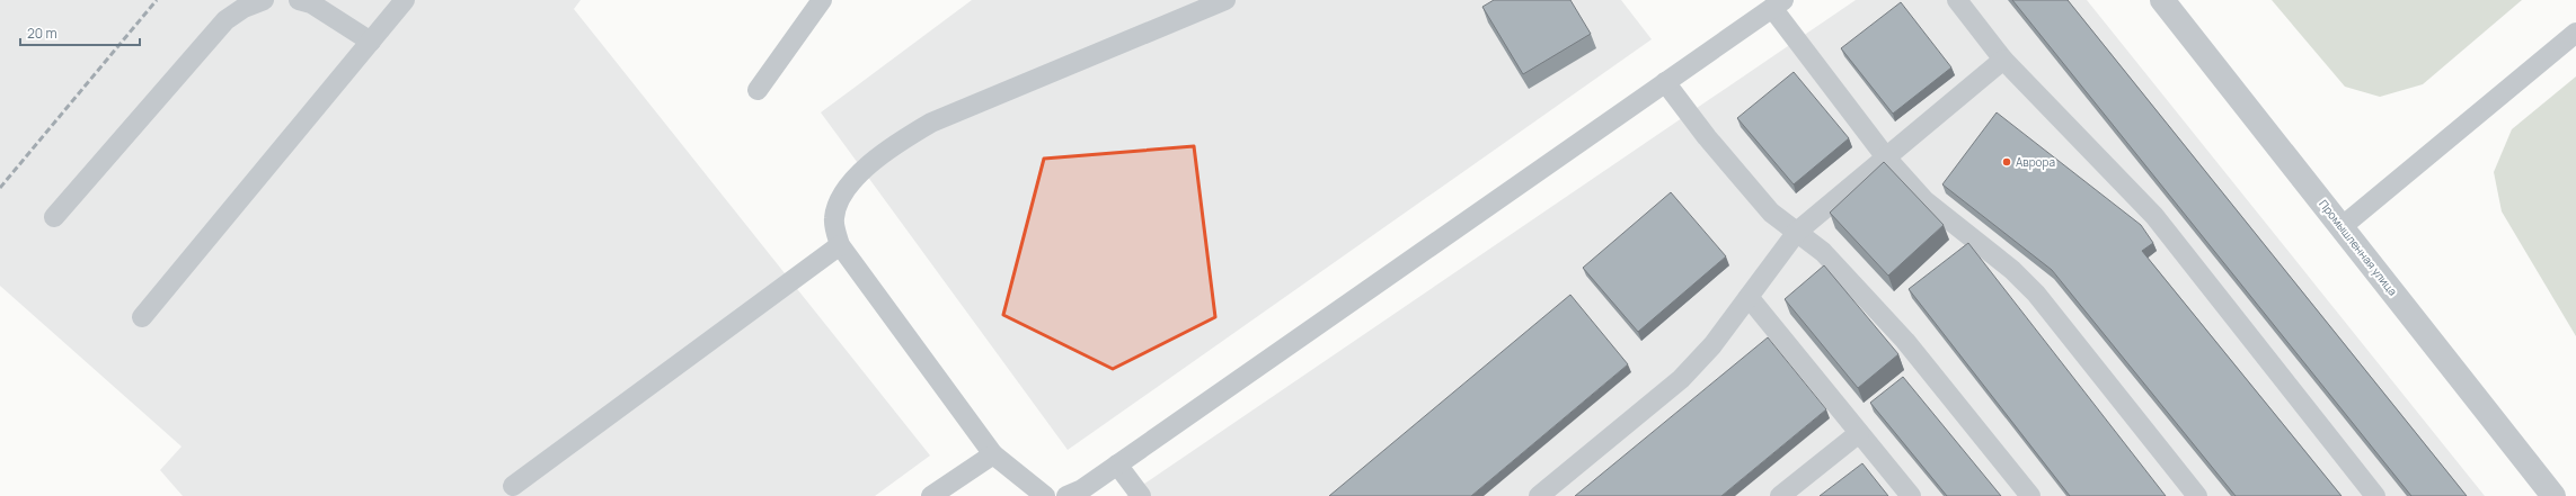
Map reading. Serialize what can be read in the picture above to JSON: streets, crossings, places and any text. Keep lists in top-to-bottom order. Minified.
{"streets":{"street":["Промышленная улица"]},"places":["Аврора"],"scale_bar":"20 m"}
